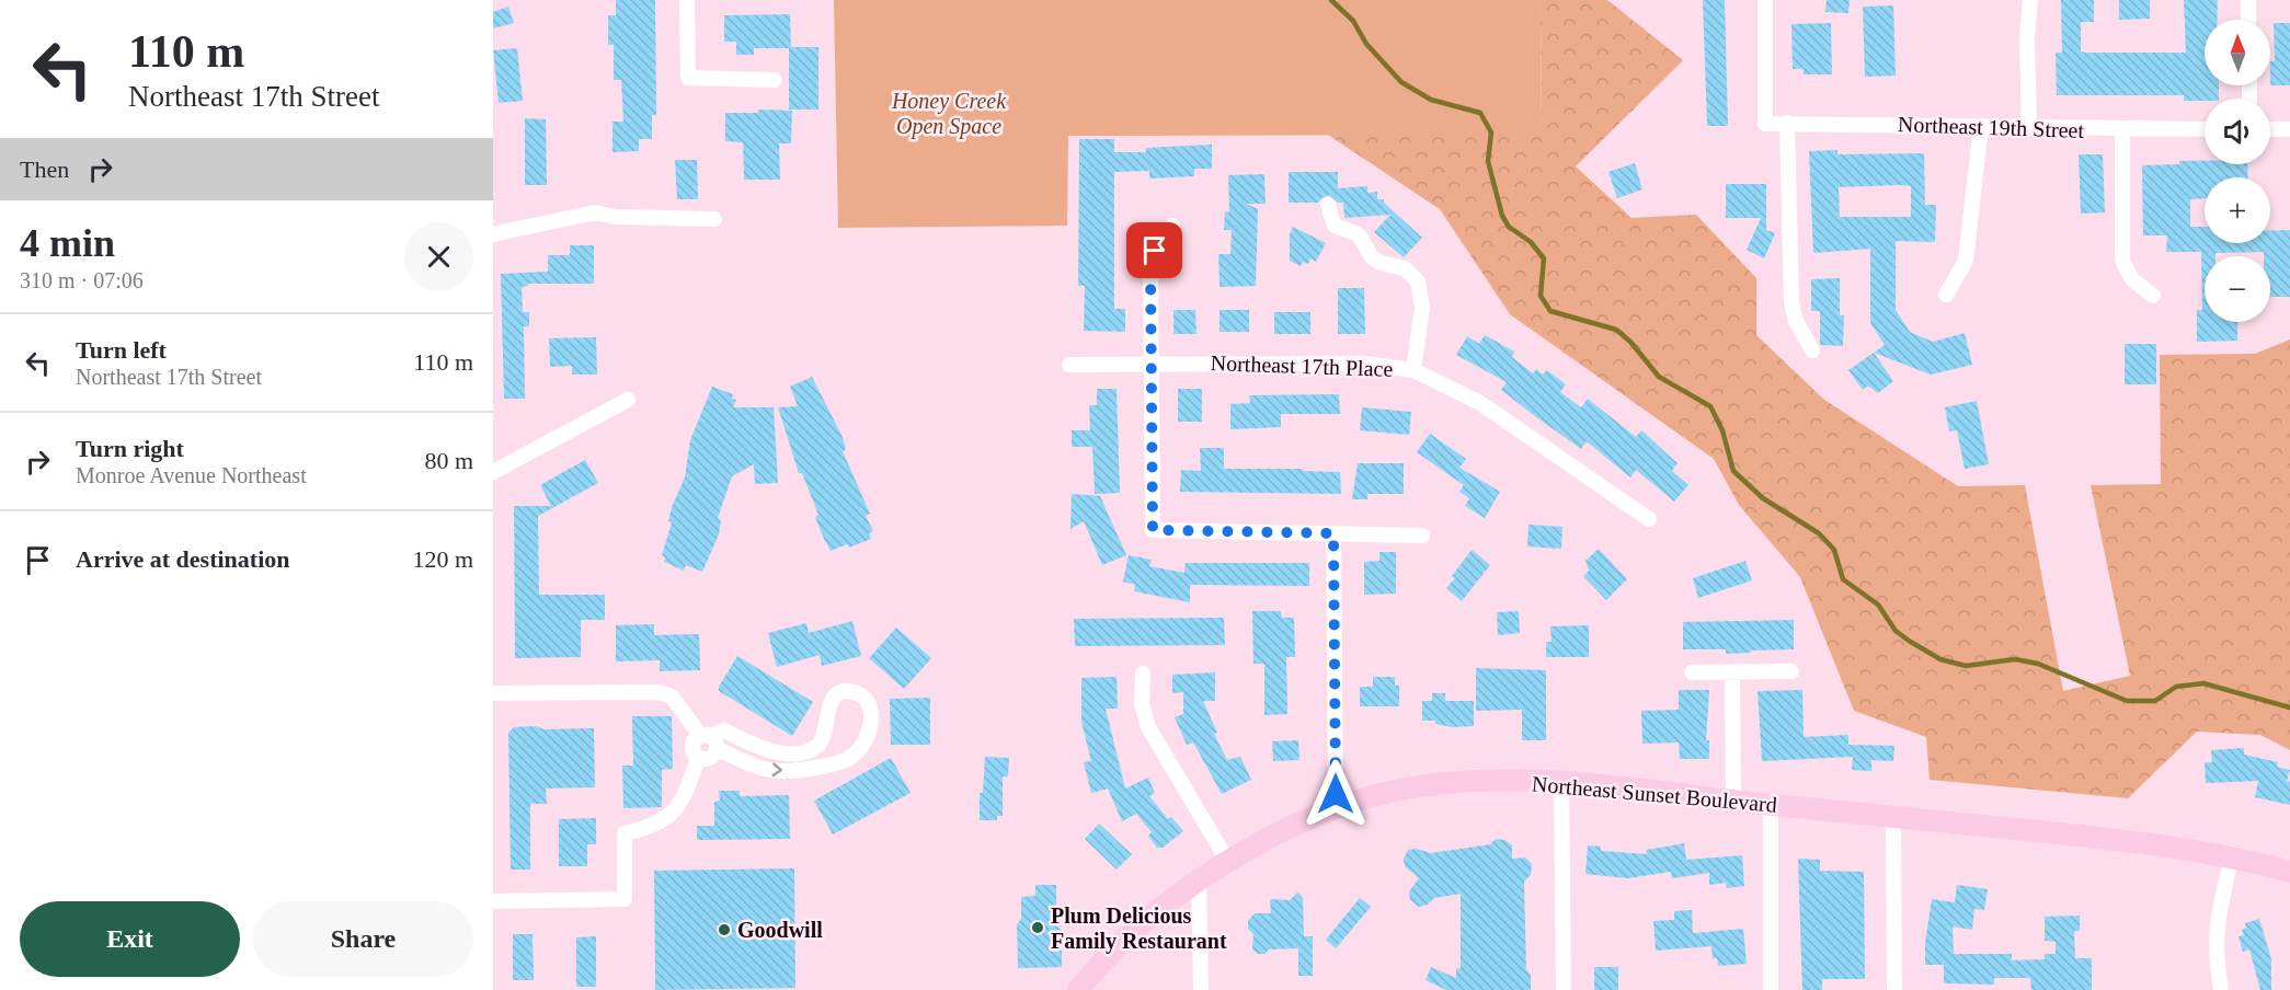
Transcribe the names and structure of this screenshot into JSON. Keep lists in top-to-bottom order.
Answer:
{
  "streets": {
    "main road": ["Northeast Sunset Boulevard"],
    "street": ["Northeast 19th Street", "Northeast 17th Place"]
  },
  "parks": ["Honey Creek Open Space"],
  "places": ["Plum Delicious Family Restaurant", "Goodwill"],
  "north": "top",
  "page": {
    "turn": ["110 m", "Northeast 17th Street"],
    "map_buttons": ["+", "−"],
    "then": "Then",
    "heading": ["4 min", "310 m · 07:06"],
    "list": [
      {
        "name": "Turn left",
        "note": "Northeast 17th Street",
        "value": "110 m"
      },
      {
        "name": "Turn right",
        "note": "Monroe Avenue Northeast",
        "value": "80 m"
      },
      {
        "name": "Arrive at destination",
        "value": "120 m"
      }
    ],
    "buttons": ["Exit", "Share"]
  }
}
